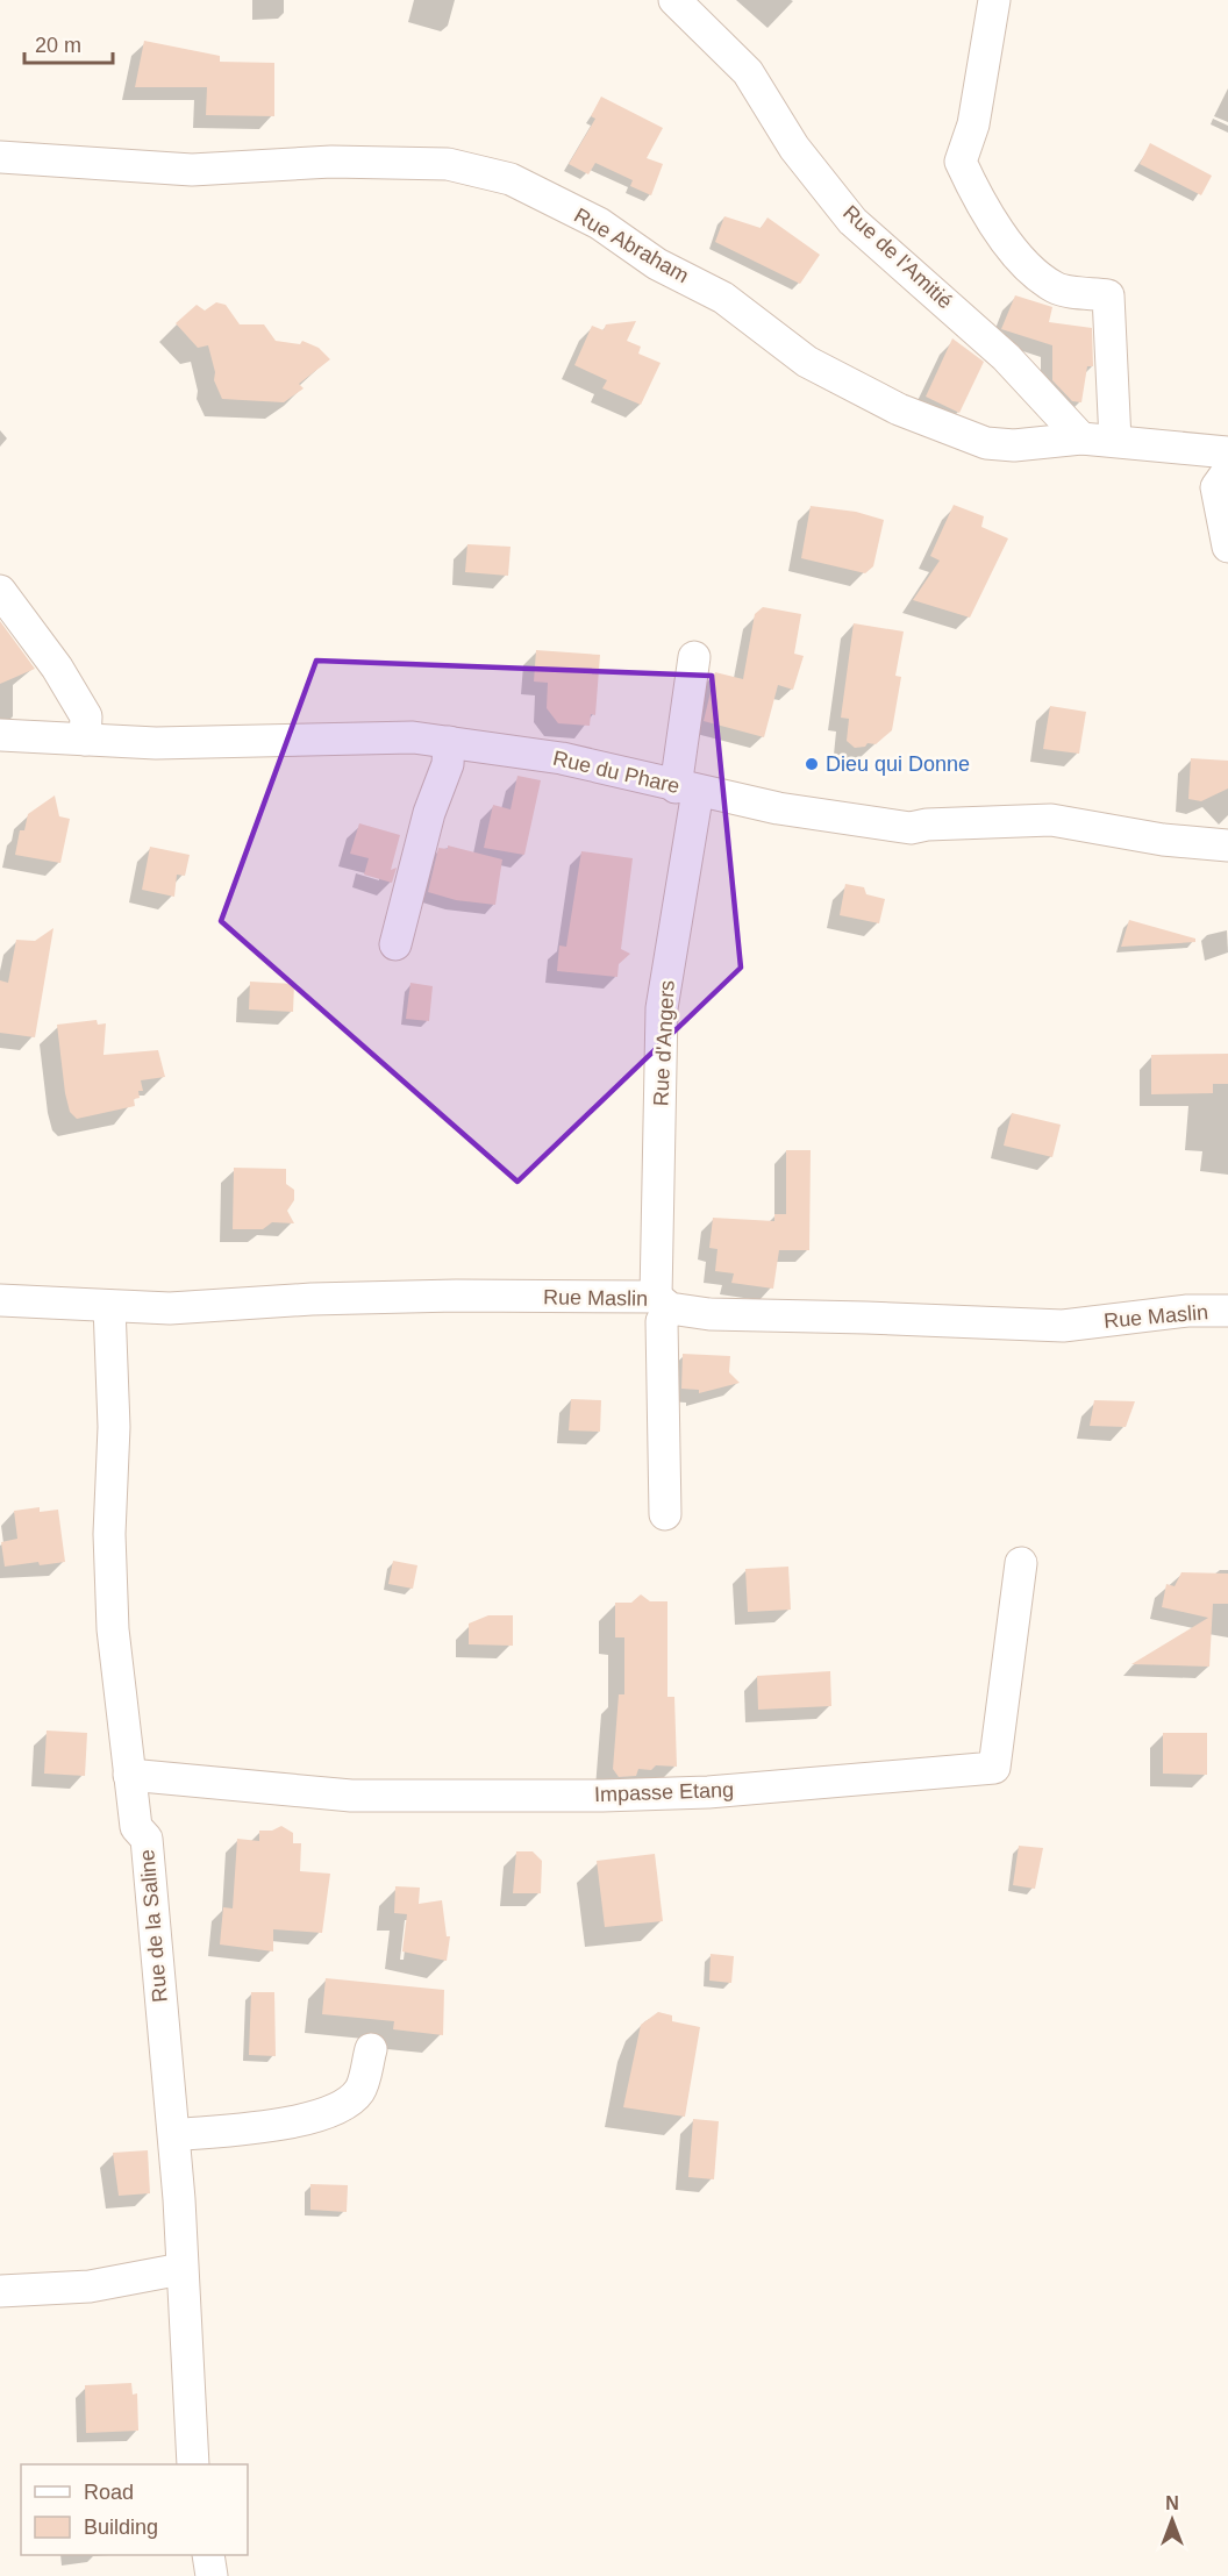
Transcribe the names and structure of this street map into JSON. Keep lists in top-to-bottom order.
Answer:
{
  "streets": {
    "street": [
      "Rue Abraham",
      "Rue de l'Amitié",
      "Rue du Phare",
      "Rue d'Angers",
      "Rue Maslin",
      "Impasse Etang",
      "Rue de la Saline"
    ]
  },
  "crossings": [
    ["Rue Abraham", "Rue de l'Amitié"],
    ["Rue du Phare", "Rue d'Angers"],
    ["Rue d'Angers", "Rue Maslin"],
    ["Rue Maslin", "Rue de la Saline"],
    ["Impasse Etang", "Rue de la Saline"]
  ],
  "places": ["Dieu qui Donne"],
  "legend": ["Road", "Building"],
  "scale_bar": "20 m",
  "north": "top"
}
